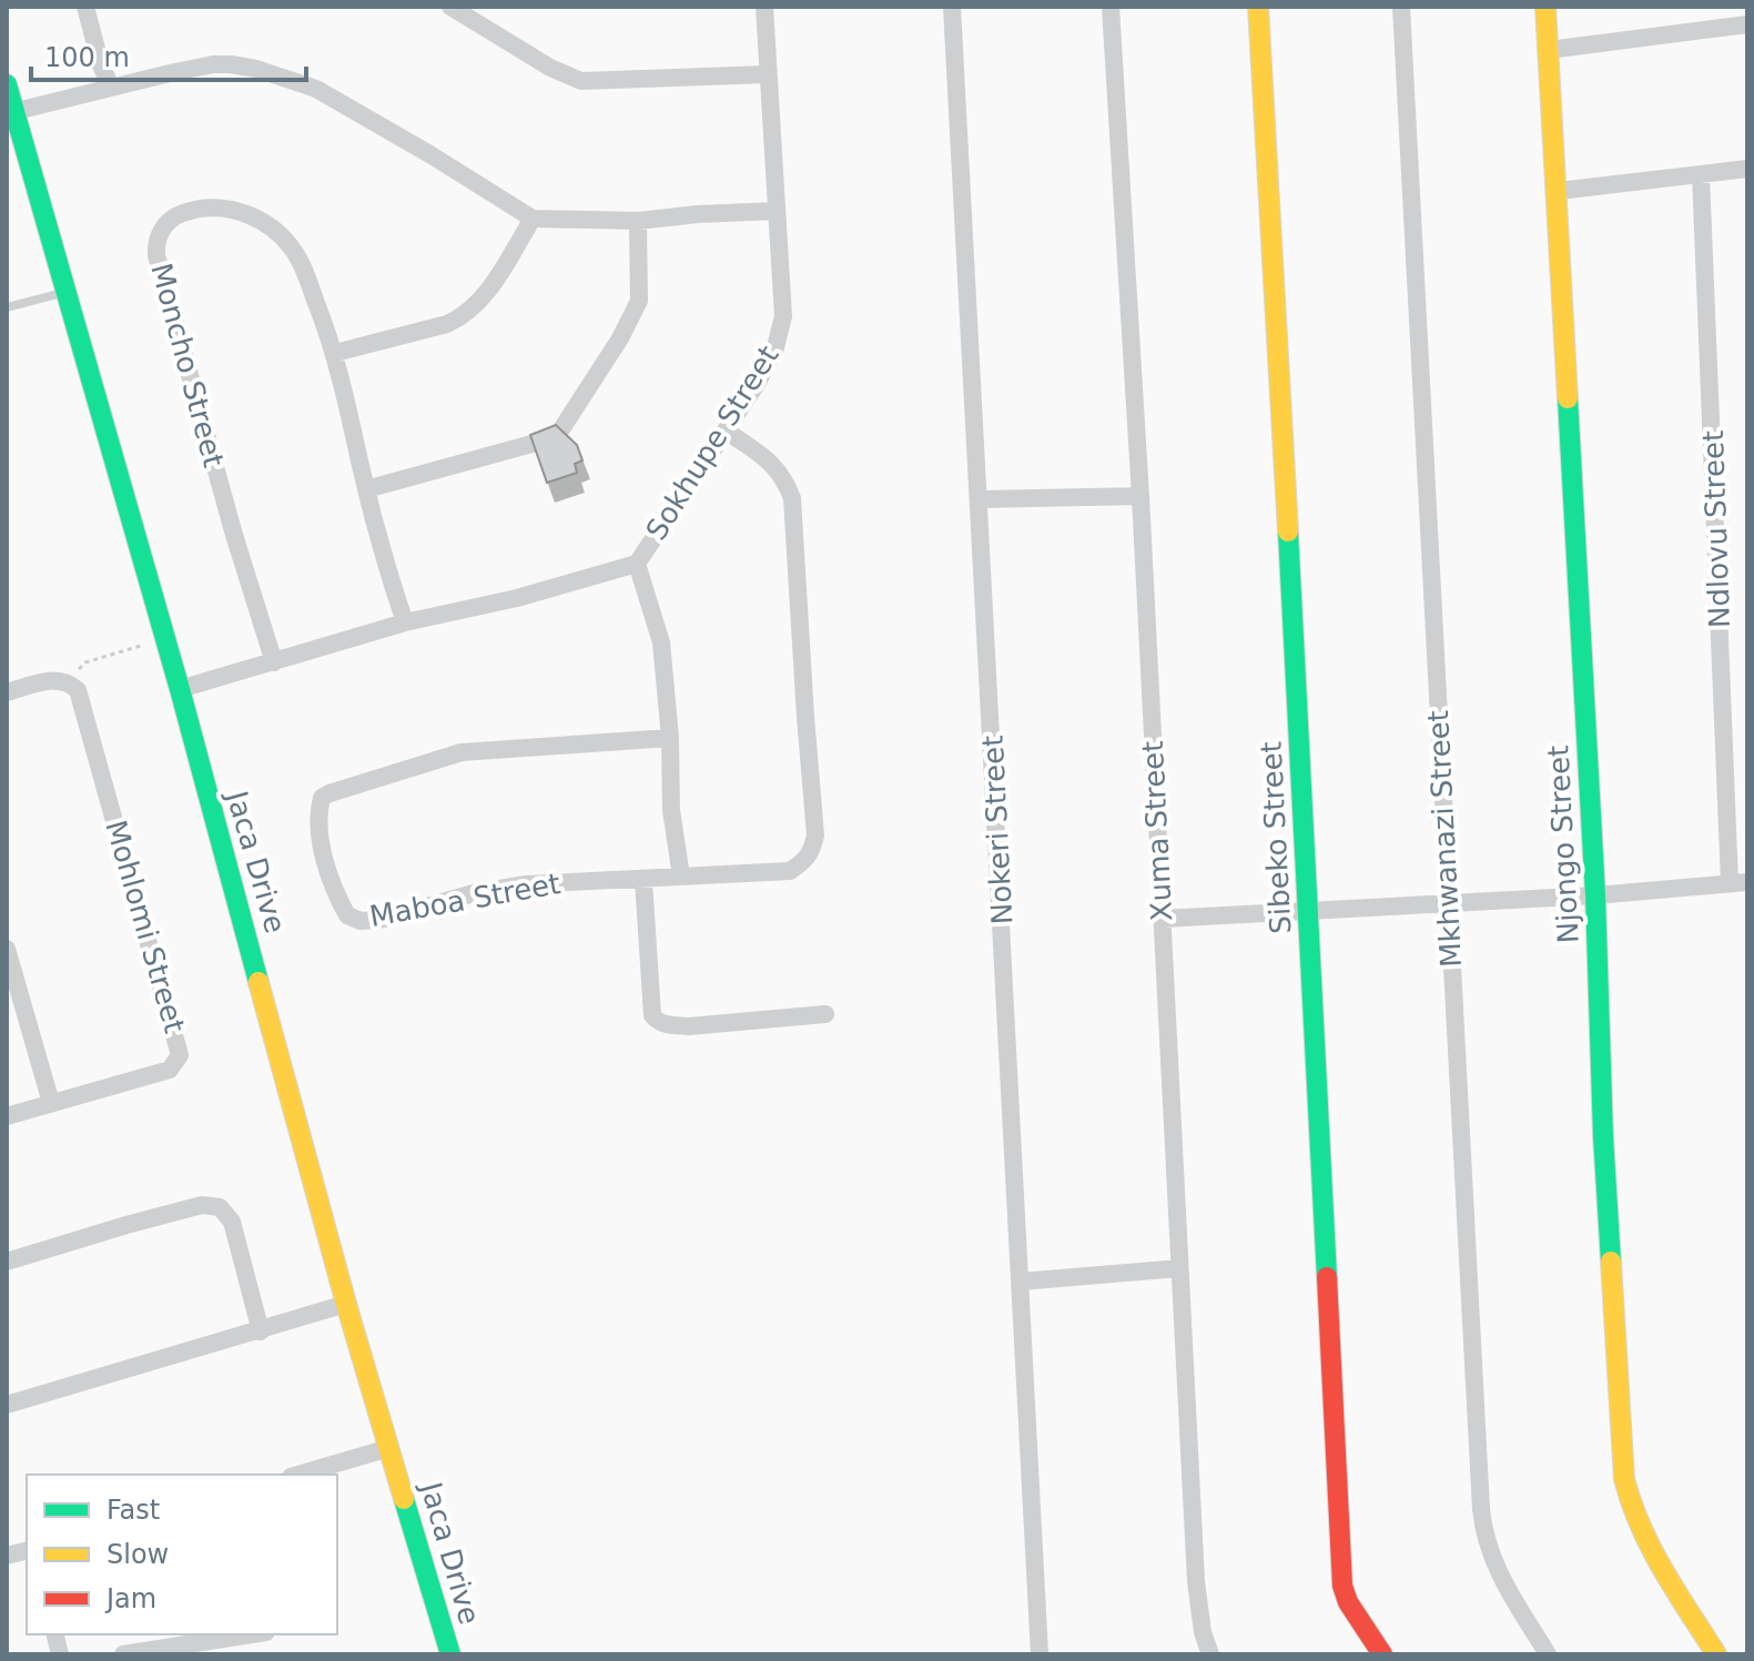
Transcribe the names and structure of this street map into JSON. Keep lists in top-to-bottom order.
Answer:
{
  "streets": {
    "street": [
      "Moncho Street",
      "Sokhupe Street",
      "Ndlovu Street",
      "Nokeri Street",
      "Xuma Street",
      "Sibeko Street",
      "Mkhwanazi Street",
      "Njongo Street",
      "Jaca Drive",
      "Maboa Street",
      "Mohlomi Street"
    ]
  },
  "crossings": [
    ["Moncho Street", "Sokhupe Street"],
    ["Sokhupe Street", "Jaca Drive"]
  ],
  "legend": ["Fast", "Slow", "Jam"],
  "scale_bar": "100 m"
}
